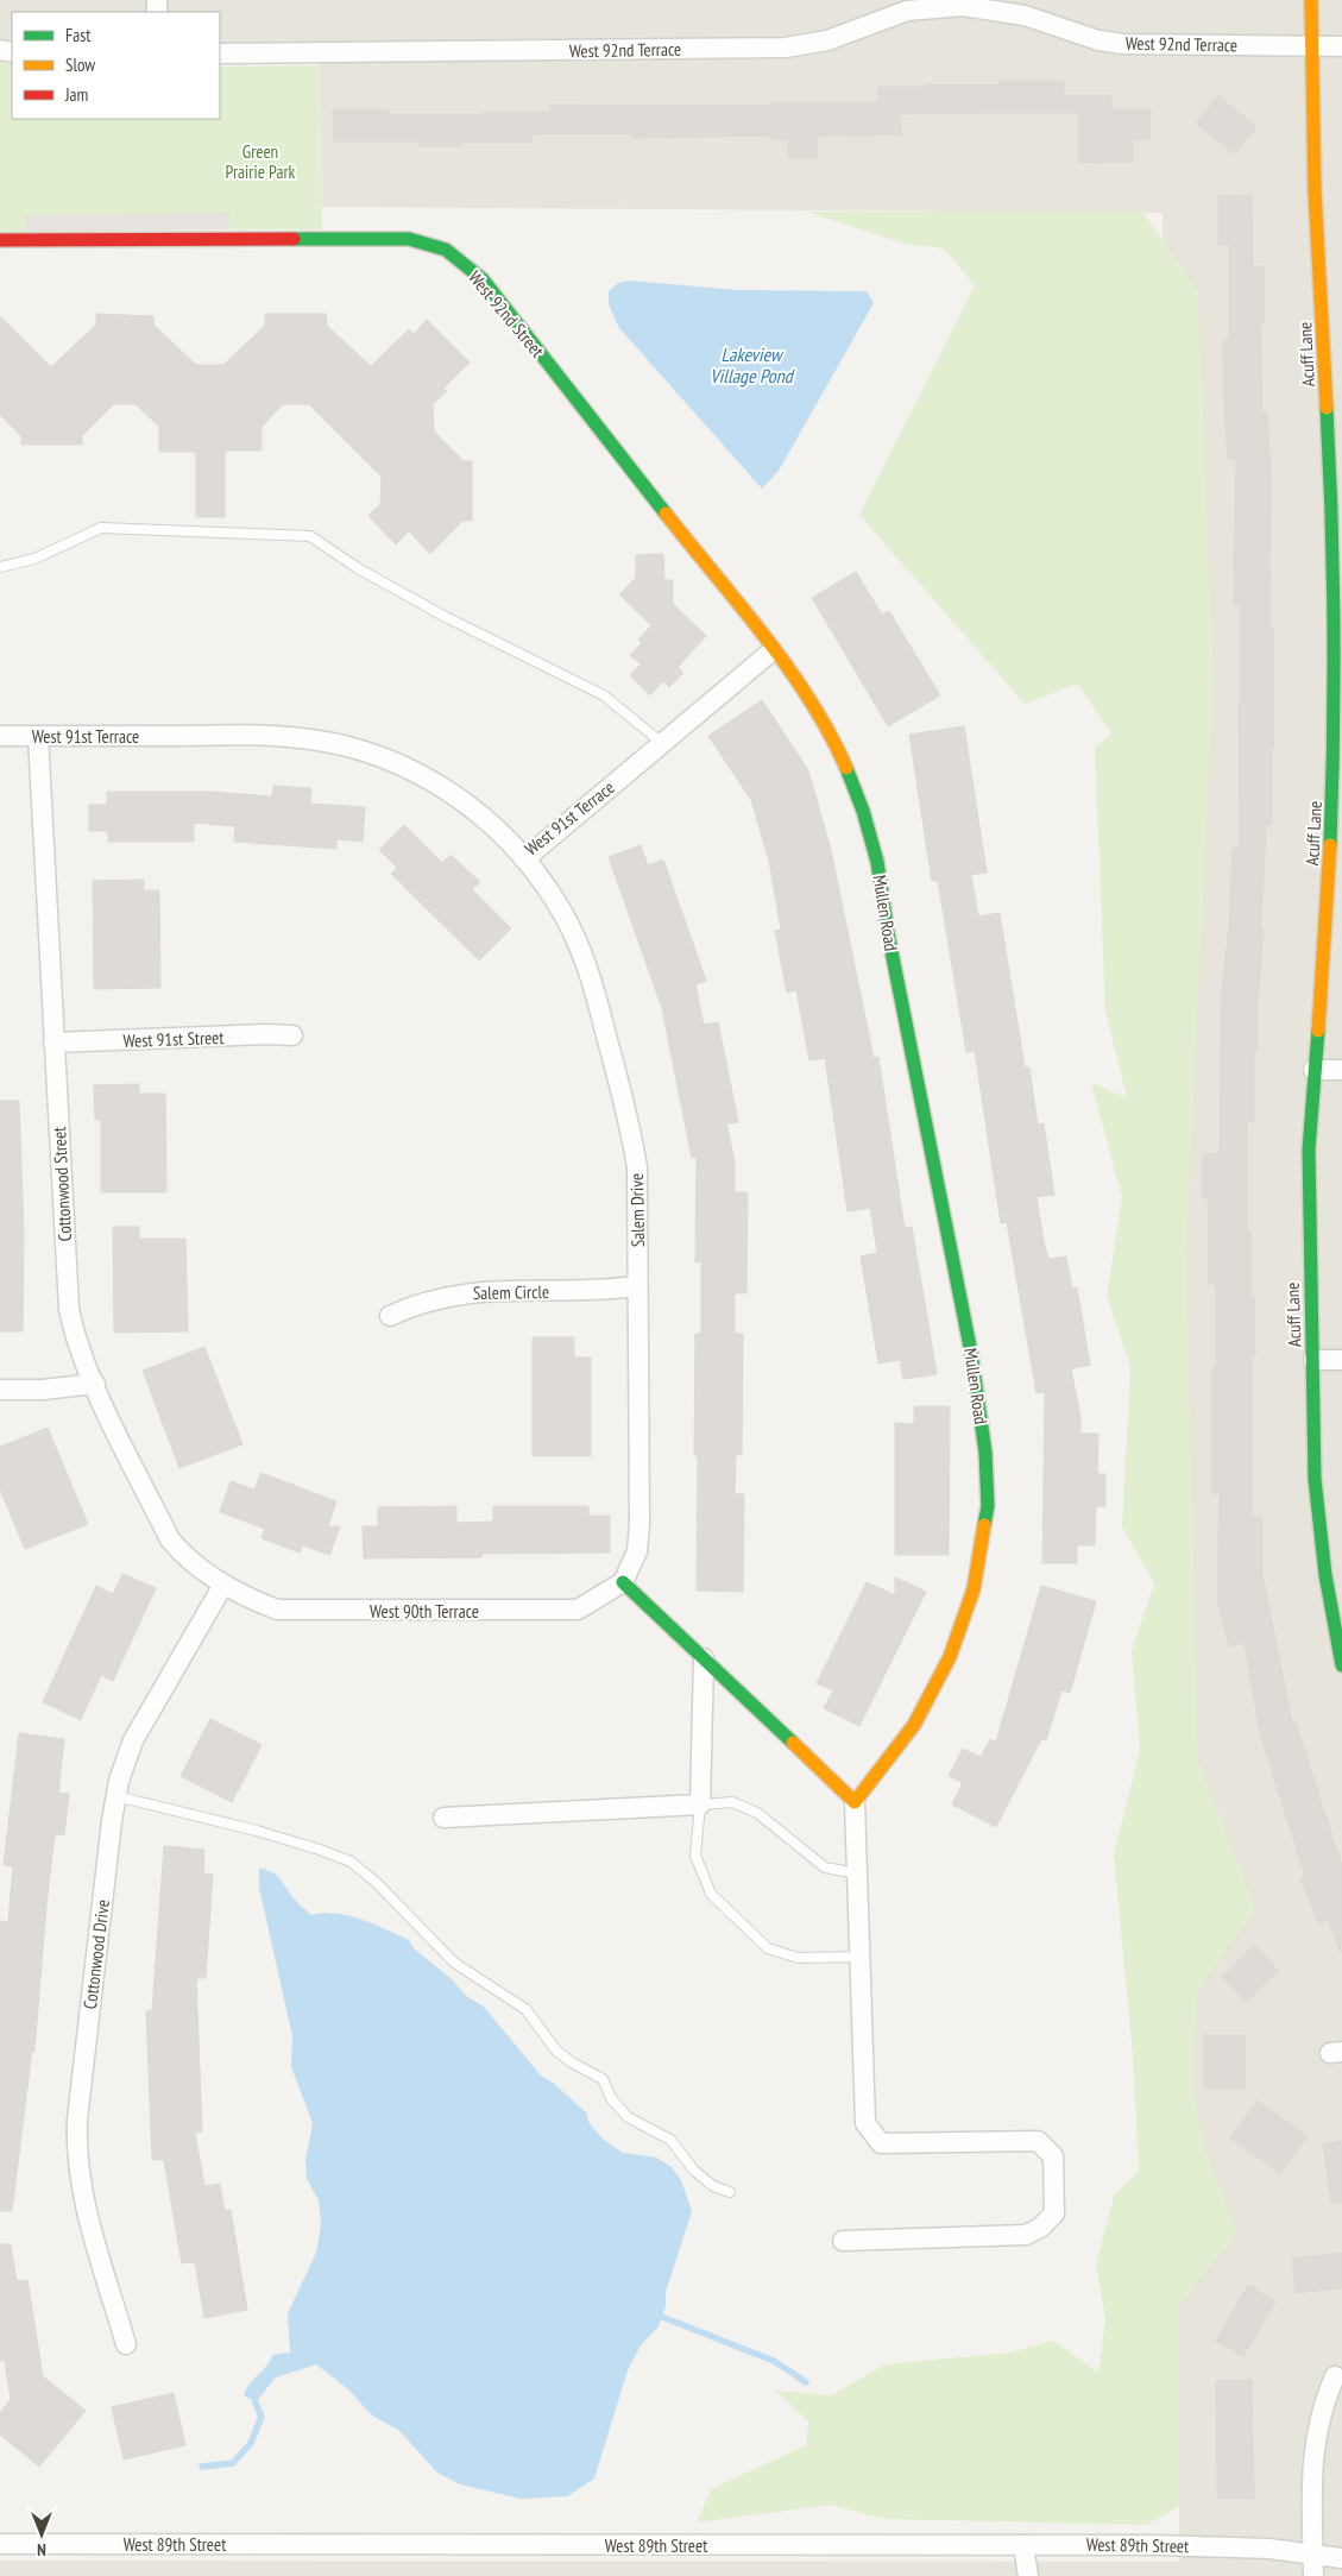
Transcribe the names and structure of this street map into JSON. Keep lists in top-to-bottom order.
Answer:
{
  "streets": {
    "street": [
      "West 92nd Terrace",
      "West 92nd Street",
      "Acuff Lane",
      "West 91st Terrace",
      "Mullen Road",
      "West 91st Street",
      "Cottonwood Street",
      "Salem Drive",
      "Salem Circle",
      "West 90th Terrace",
      "Cottonwood Drive",
      "West 89th Street"
    ]
  },
  "crossings": [
    ["West 92nd Terrace", "Acuff Lane"],
    ["West 92nd Street", "West 91st Terrace"],
    ["West 92nd Street", "Mullen Road"],
    ["West 91st Terrace", "Mullen Road"],
    ["West 91st Terrace", "Cottonwood Street"],
    ["West 91st Terrace", "Salem Drive"],
    ["West 91st Street", "Cottonwood Street"],
    ["Cottonwood Street", "West 90th Terrace"],
    ["Cottonwood Street", "Cottonwood Drive"],
    ["Salem Drive", "Salem Circle"],
    ["Salem Drive", "West 90th Terrace"],
    ["West 90th Terrace", "Cottonwood Drive"]
  ],
  "water": ["Lakeview Village Pond"],
  "parks": ["Green Prairie Park"],
  "legend": ["Fast", "Slow", "Jam"],
  "north": "bottom"
}
